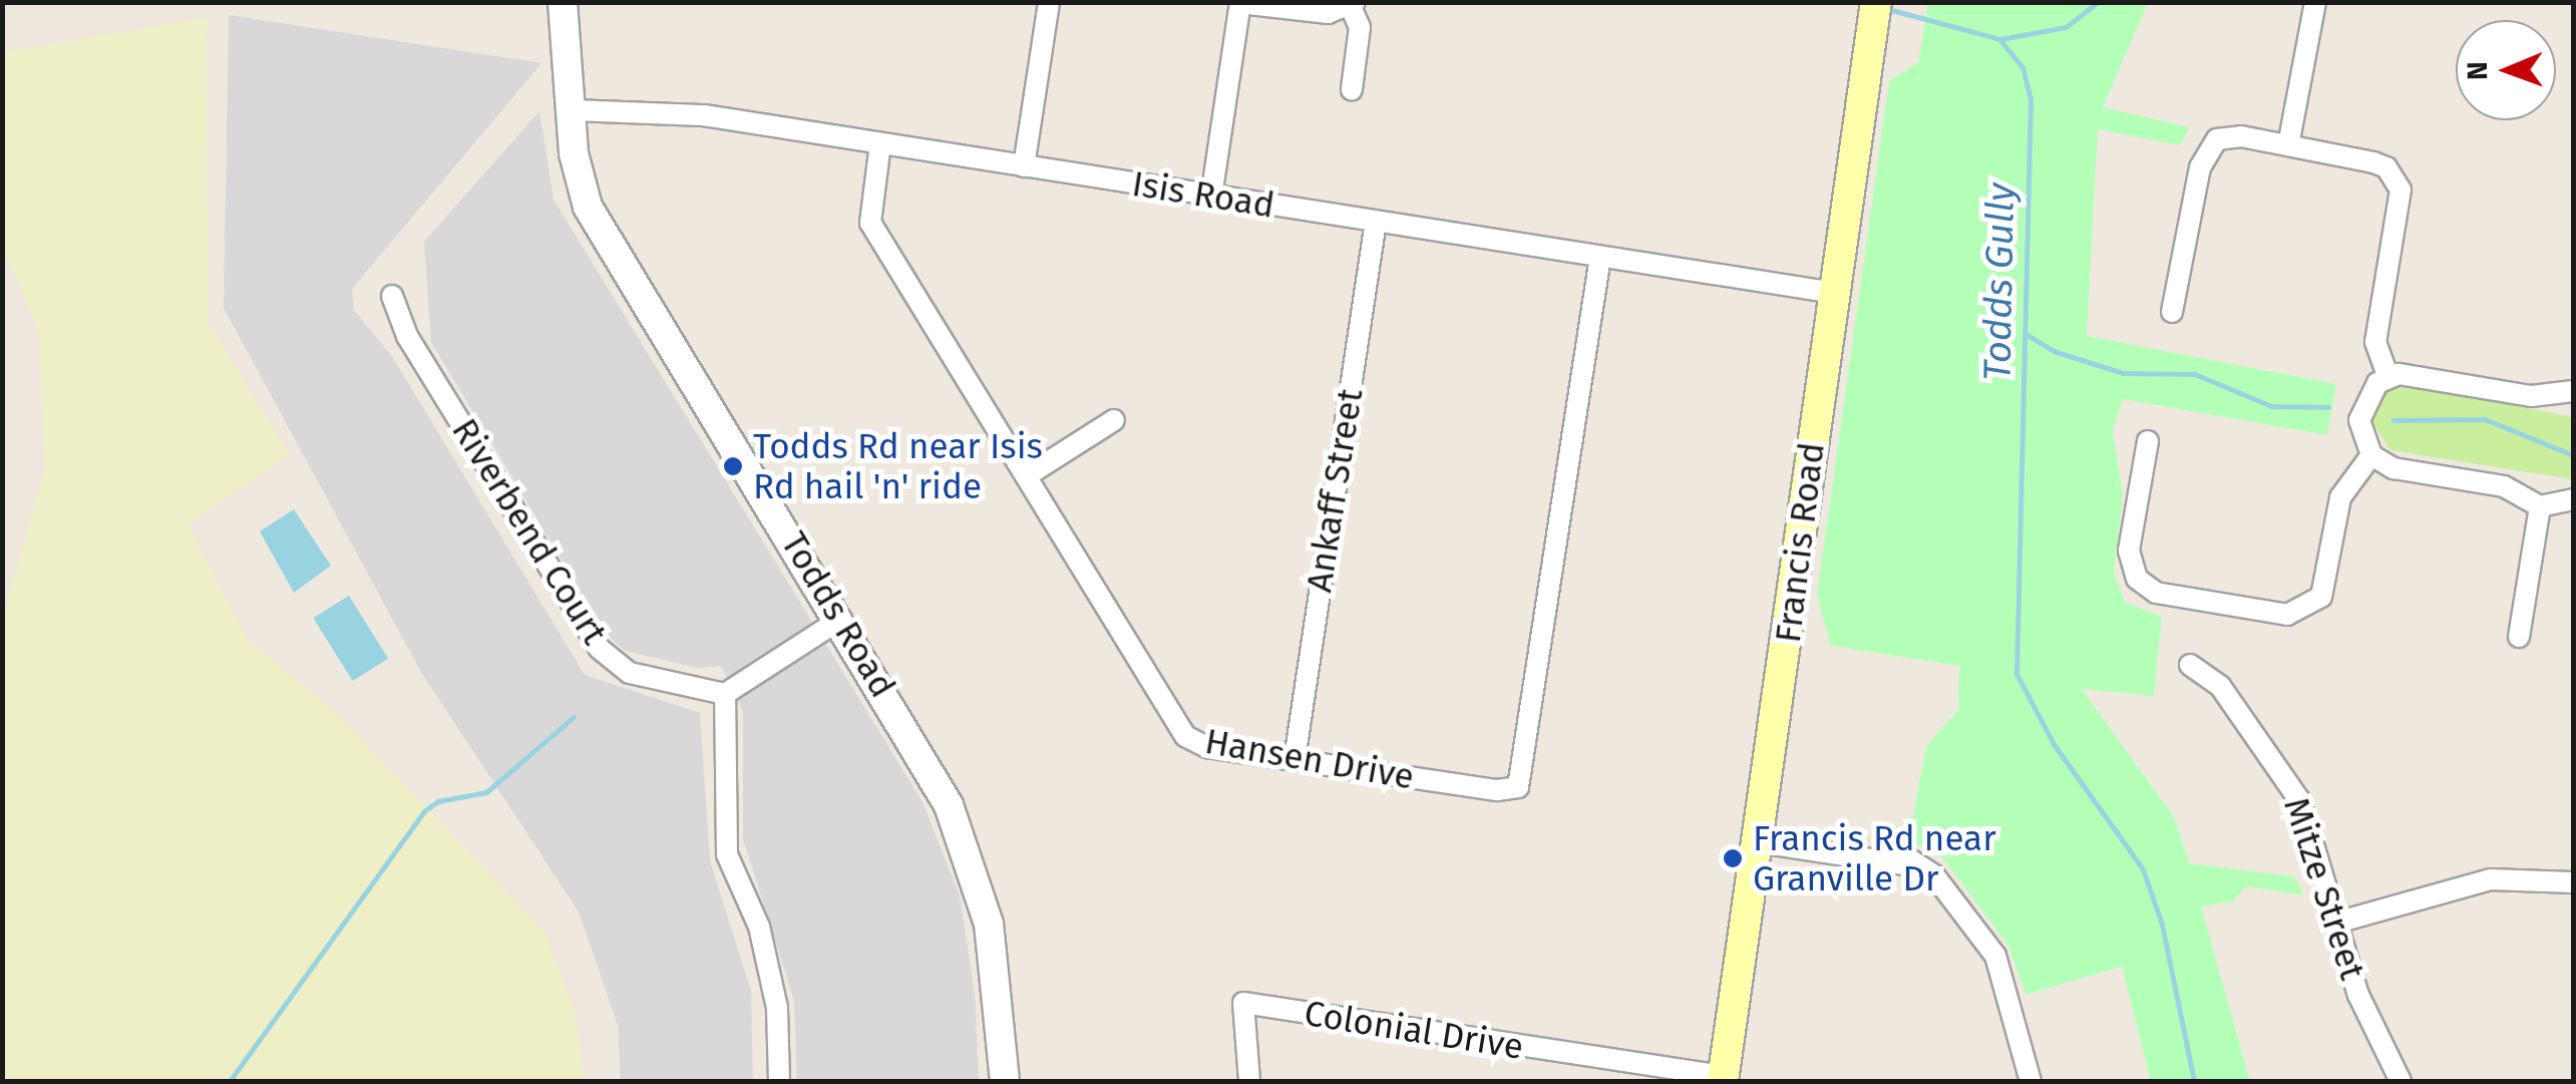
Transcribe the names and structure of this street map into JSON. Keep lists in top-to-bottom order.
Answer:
{
  "streets": {
    "main road": ["Francis Road"],
    "street": [
      "Isis Road",
      "Ankaff Street",
      "Riverbend Court",
      "Todds Road",
      "Hansen Drive",
      "Mitze Street",
      "Colonial Drive"
    ]
  },
  "crossings": [
    ["Isis Road", "Ankaff Street"],
    ["Isis Road", "Francis Road"],
    ["Isis Road", "Todds Road"],
    ["Isis Road", "Hansen Drive"],
    ["Ankaff Street", "Hansen Drive"],
    ["Francis Road", "Colonial Drive"]
  ],
  "water": ["Todds Gully"],
  "places": ["Todds Rd near Isis Rd hail 'n' ride", "Francis Rd near Granville Dr"],
  "north": "left"
}
